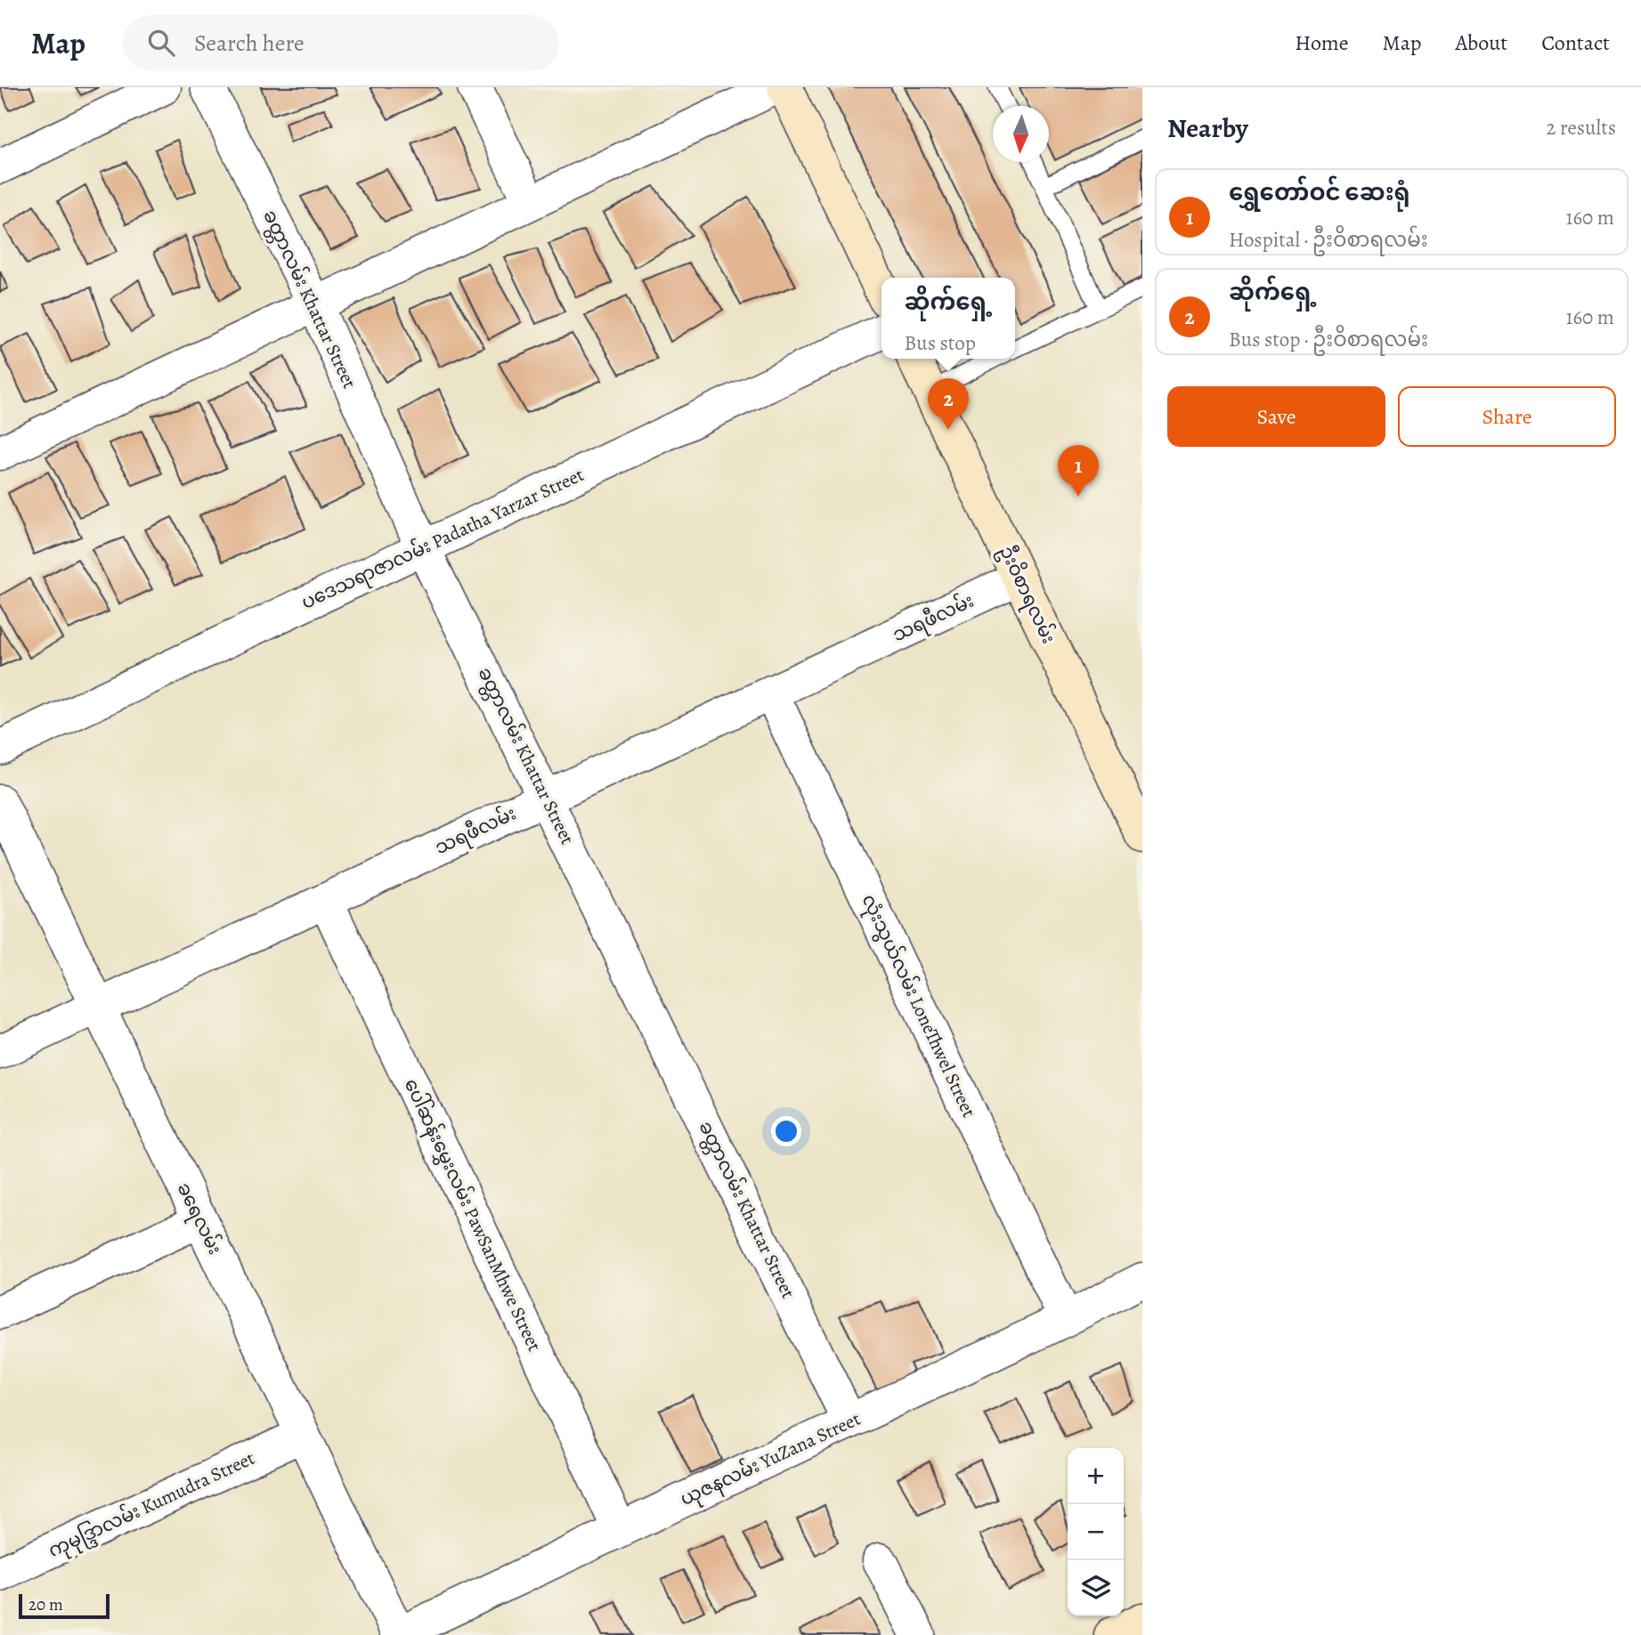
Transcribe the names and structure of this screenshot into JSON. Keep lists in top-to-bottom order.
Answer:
{
  "streets": {
    "main road": ["ဦးဝိစာရလမ်း"],
    "street": [
      "ခတ္တာလမ်း Khattar Street",
      "ပဒေသရာဇာလမ်း Padatha Yarzar Street",
      "သရဖီလမ်း",
      "လုံးသွယ်လမ်း LoneThwel Street",
      "ပေါ်ဆန်းမွှေးလမ်း PawSanMhwe Street",
      "ခရေလမ်း",
      "ယုဇနလမ်း YuZana Street",
      "ကုမုဒ္ဒြာလမ်း Kumudra Street"
    ]
  },
  "crossings": [
    ["ခတ္တာလမ်း Khattar Street", "ပဒေသရာဇာလမ်း Padatha Yarzar Street"],
    ["ခတ္တာလမ်း Khattar Street", "သရဖီလမ်း"],
    ["ခတ္တာလမ်း Khattar Street", "ယုဇနလမ်း YuZana Street"],
    ["ဦးဝိစာရလမ်း", "သရဖီလမ်း"],
    ["သရဖီလမ်း", "လုံးသွယ်လမ်း LoneThwel Street"],
    ["သရဖီလမ်း", "ပေါ်ဆန်းမွှေးလမ်း PawSanMhwe Street"],
    ["သရဖီလမ်း", "ခရေလမ်း"],
    ["လုံးသွယ်လမ်း LoneThwel Street", "ယုဇနလမ်း YuZana Street"],
    ["ပေါ်ဆန်းမွှေးလမ်း PawSanMhwe Street", "ယုဇနလမ်း YuZana Street"],
    ["ခရေလမ်း", "ယုဇနလမ်း YuZana Street"],
    ["ခရေလမ်း", "ကုမုဒ္ဒြာလမ်း Kumudra Street"]
  ],
  "scale_bar": "20 m",
  "north": "bottom",
  "page": {
    "header": "Map",
    "search": "Search here",
    "nav": [
      "Home",
      "Map",
      "About",
      "Contact"
    ],
    "heading": ["Nearby", "2 results"],
    "list": [
      {
        "mark": "1",
        "name": "ရွှေတော်ဝင် ဆေးရုံ",
        "note": "Hospital · ဦးဝိစာရလမ်း",
        "value": "160 m"
      },
      {
        "mark": "2",
        "name": "ဆိုက်ရှေ့",
        "note": "Bus stop · ဦးဝိစာရလမ်း",
        "value": "160 m"
      }
    ],
    "popup": ["ဆိုက်ရှေ့", "Bus stop"],
    "buttons": ["Save", "Share"],
    "pins": ["2", "1"],
    "map_buttons": ["+", "−"],
    "scale": "20 m"
  }
}
